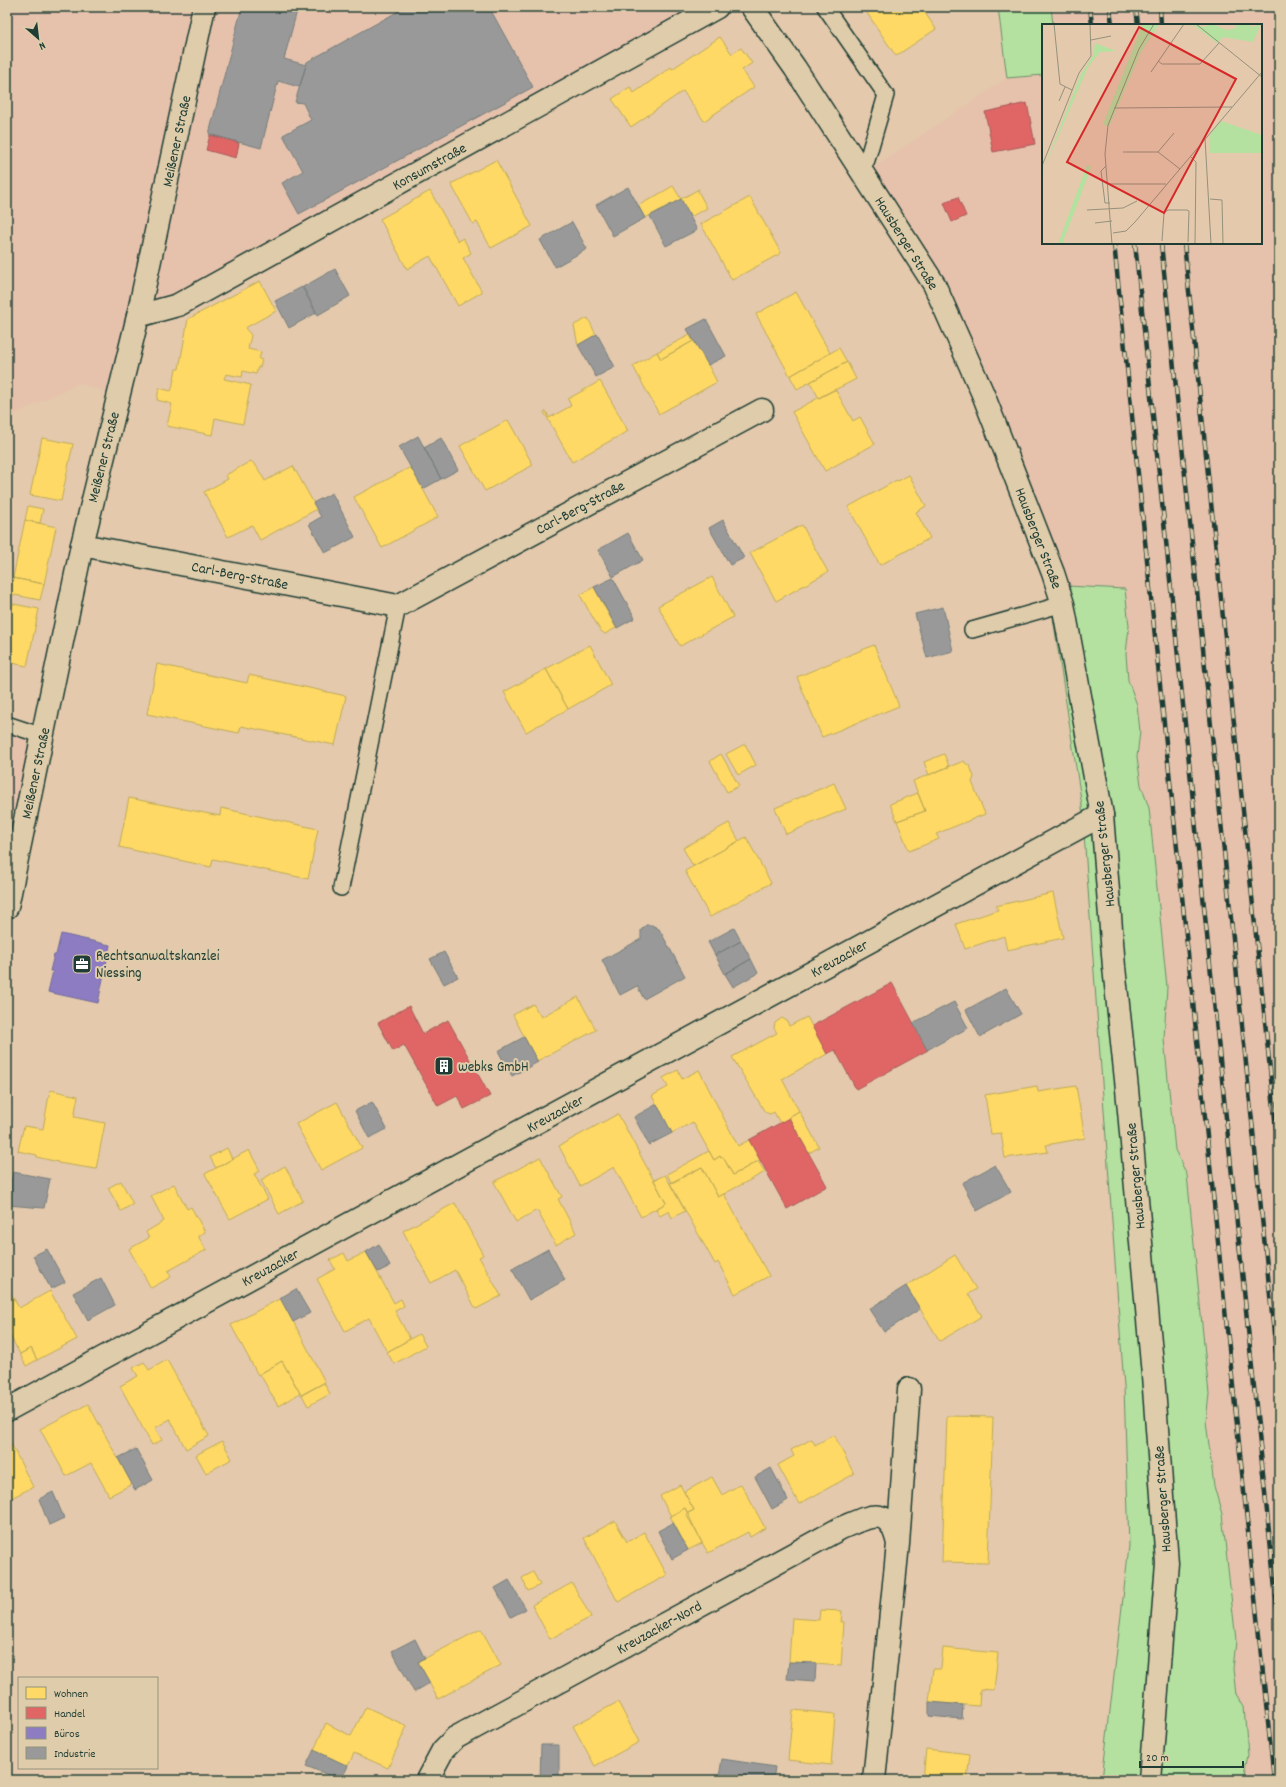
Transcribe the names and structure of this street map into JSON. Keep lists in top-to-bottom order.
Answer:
{
  "streets": {
    "street": [
      "Meißener Straße",
      "Konsumstraße",
      "Hausberger Straße",
      "Carl-Berg-Straße",
      "Kreuzacker",
      "Kreuzacker-Nord"
    ]
  },
  "crossings": [
    ["Meißener Straße", "Konsumstraße"],
    ["Meißener Straße", "Carl-Berg-Straße"],
    ["Hausberger Straße", "Kreuzacker"]
  ],
  "places": {
    "office": ["Rechtsanwaltskanzlei Niessing"],
    "building": ["webks GmbH"]
  },
  "legend": [
    "Wohnen",
    "Handel",
    "Büros",
    "Industrie"
  ],
  "scale_bar": "20 m",
  "north": "bottom right"
}
